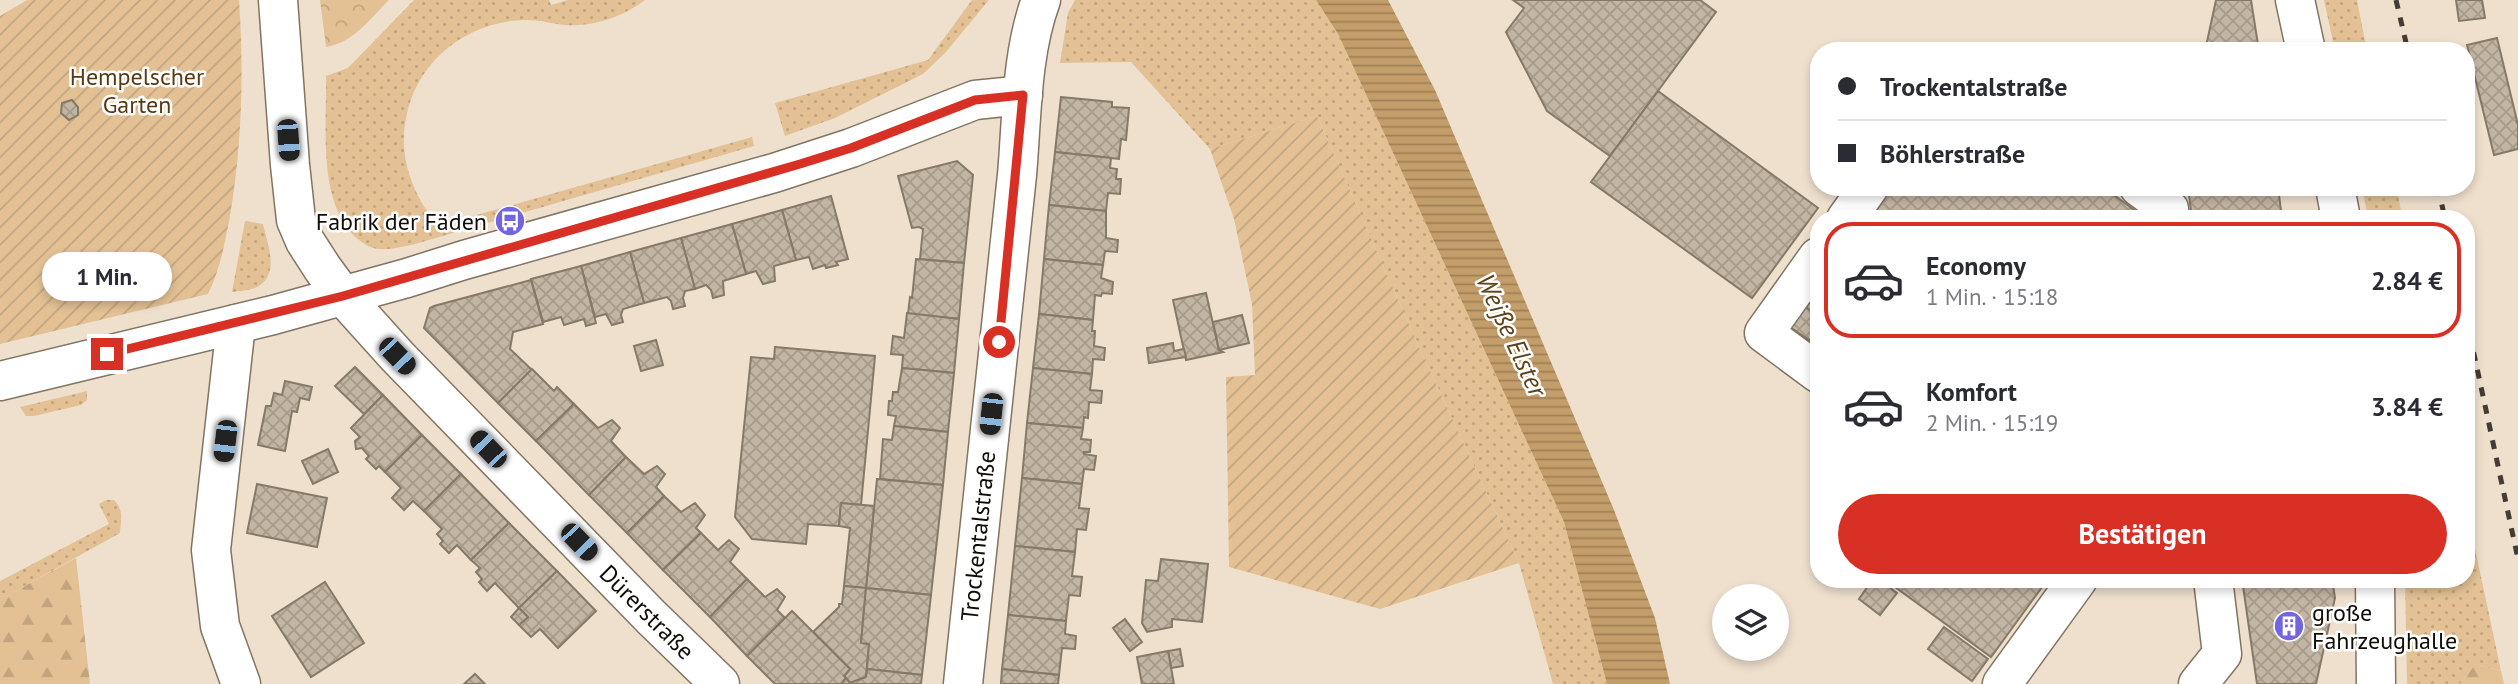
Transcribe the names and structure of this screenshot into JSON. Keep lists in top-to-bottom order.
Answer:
{
  "streets": {
    "street": ["Trockentalstraße", "Dürerstraße"]
  },
  "water": ["Weiße Elster"],
  "parks": ["Hempelscher Garten"],
  "places": {
    "bus stop": ["Fabrik der Fäden"],
    "building": ["große Fahrzeughalle"]
  },
  "page": {
    "banner": ["Trockentalstraße", "Böhlerstraße"],
    "list": [
      {
        "name": "Economy",
        "note": "1 Min. · 15:18",
        "value": "2.84 €"
      },
      {
        "name": "Komfort",
        "note": "2 Min. · 15:19",
        "value": "3.84 €"
      }
    ],
    "bubble": "1 Min.",
    "buttons": "Bestätigen"
  }
}
